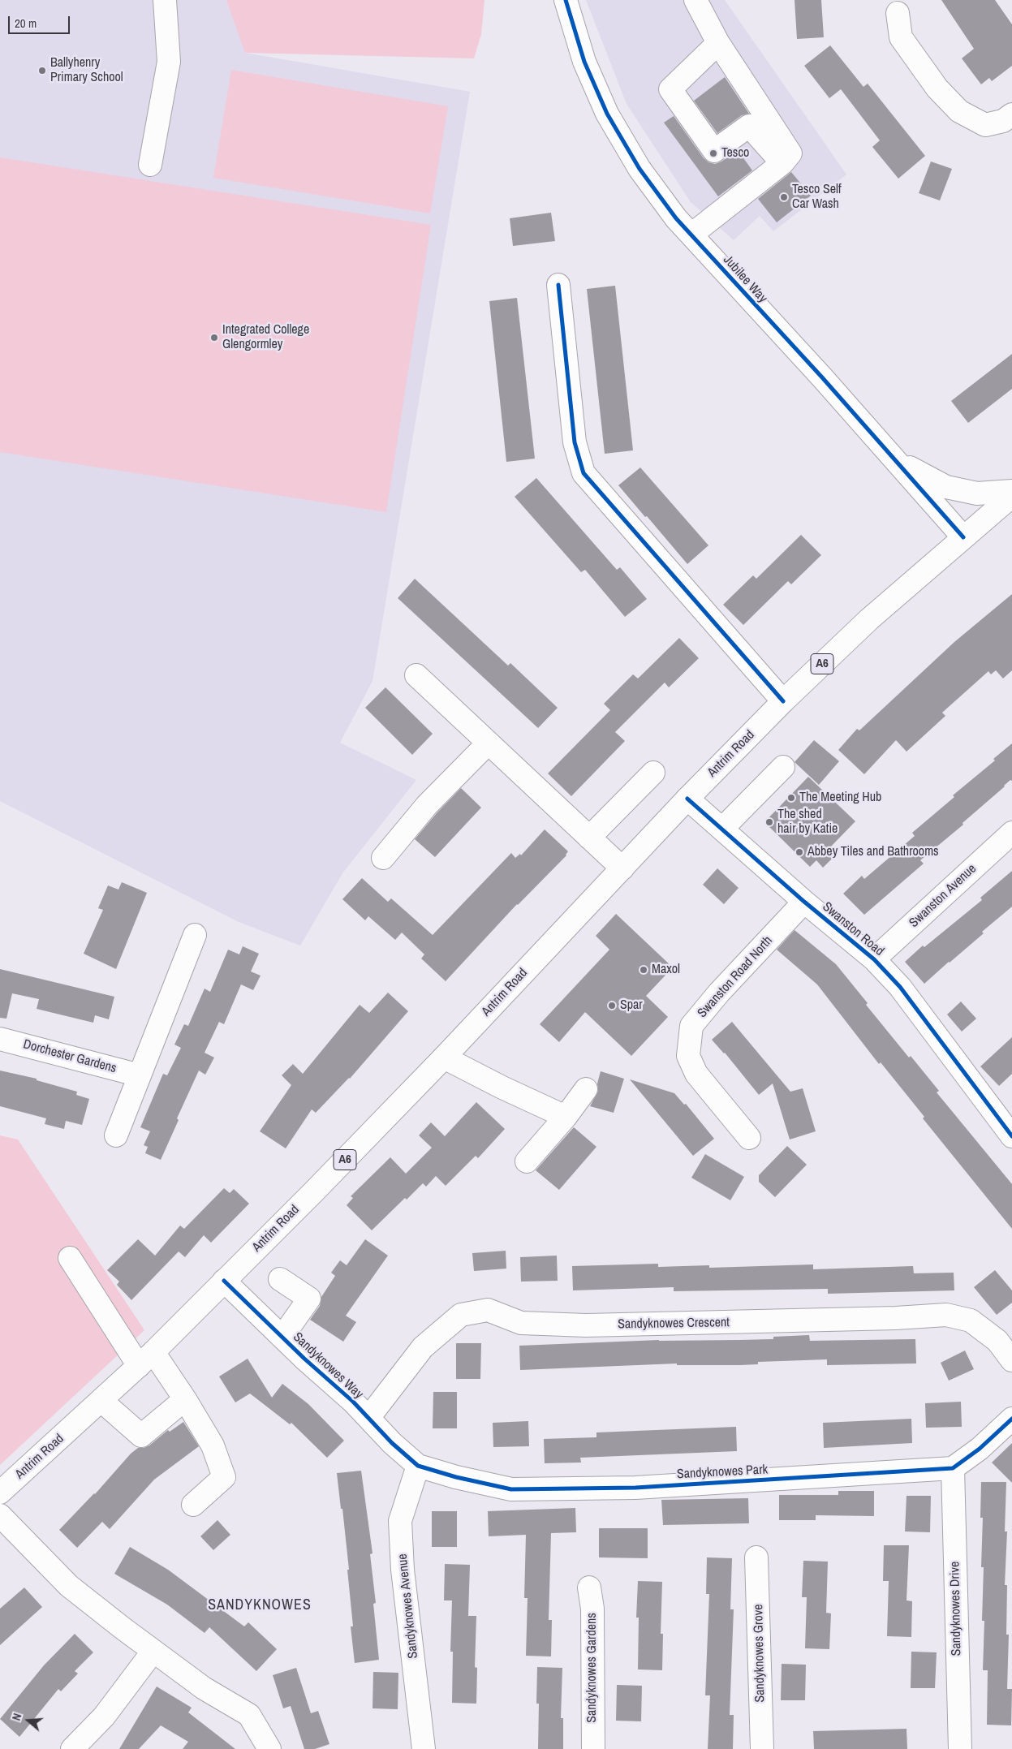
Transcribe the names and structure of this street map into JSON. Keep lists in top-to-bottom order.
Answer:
{
  "streets": {
    "street": [
      "Jubilee Way",
      "A6",
      "Antrim Road",
      "Swanston Avenue",
      "Swanston Road",
      "Swanston Road North",
      "Dorchester Gardens",
      "Sandyknowes Crescent",
      "Sandyknowes Way",
      "Sandyknowes Park",
      "Sandyknowes Avenue",
      "Sandyknowes Drive",
      "Sandyknowes Grove",
      "Sandyknowes Gardens"
    ]
  },
  "crossings": [
    ["Jubilee Way", "Antrim Road"],
    ["Antrim Road", "Swanston Road"],
    ["Antrim Road", "Sandyknowes Way"],
    ["Swanston Avenue", "Swanston Road"],
    ["Swanston Road", "Swanston Road North"],
    ["Sandyknowes Crescent", "Sandyknowes Way"],
    ["Sandyknowes Way", "Sandyknowes Park"],
    ["Sandyknowes Way", "Sandyknowes Avenue"],
    ["Sandyknowes Park", "Sandyknowes Avenue"],
    ["Sandyknowes Park", "Sandyknowes Drive"]
  ],
  "districts": ["SANDYKNOWES"],
  "places": [
    "Ballyhenry Primary School",
    "Tesco",
    "Tesco Self Car Wash",
    "Integrated College Glengormley",
    "The Meeting Hub",
    "The shed hair by Katie",
    "Abbey Tiles and Bathrooms",
    "Maxol",
    "Spar"
  ],
  "scale_bar": "20 m",
  "north": "left"
}
